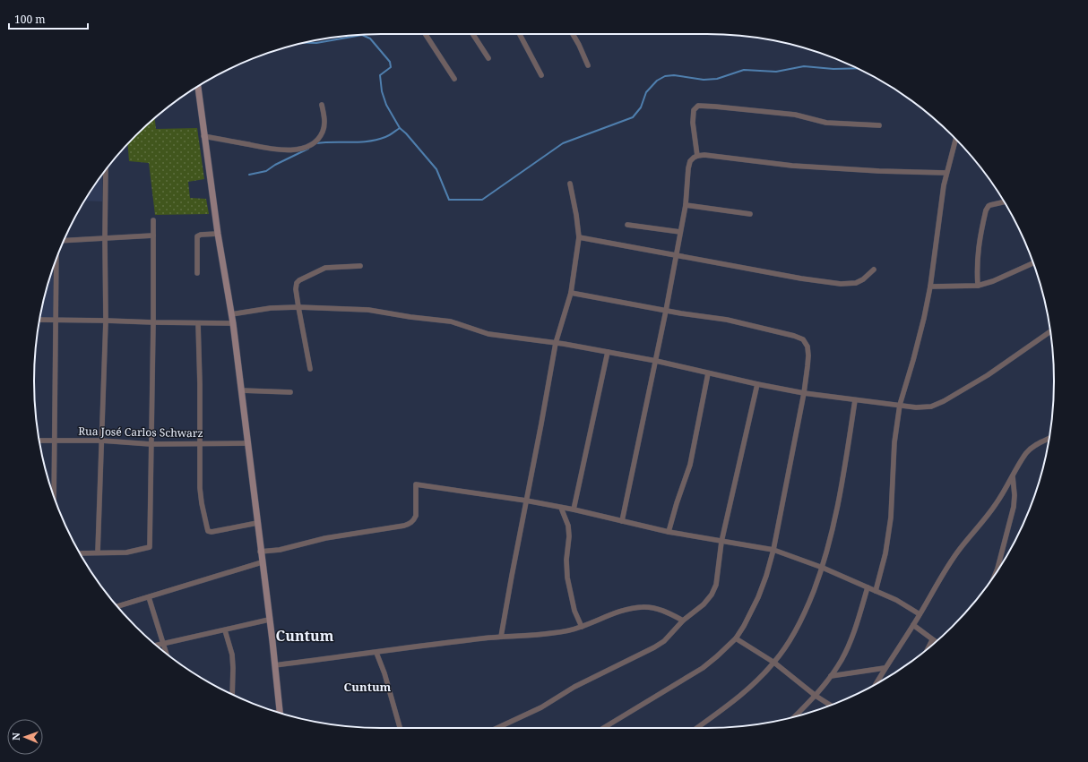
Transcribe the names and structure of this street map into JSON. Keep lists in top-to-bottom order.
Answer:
{
  "streets": {
    "street": ["Rua José Carlos Schwarz"]
  },
  "districts": ["Cuntum", "Cuntum"],
  "scale_bar": "100 m",
  "north": "left"
}
